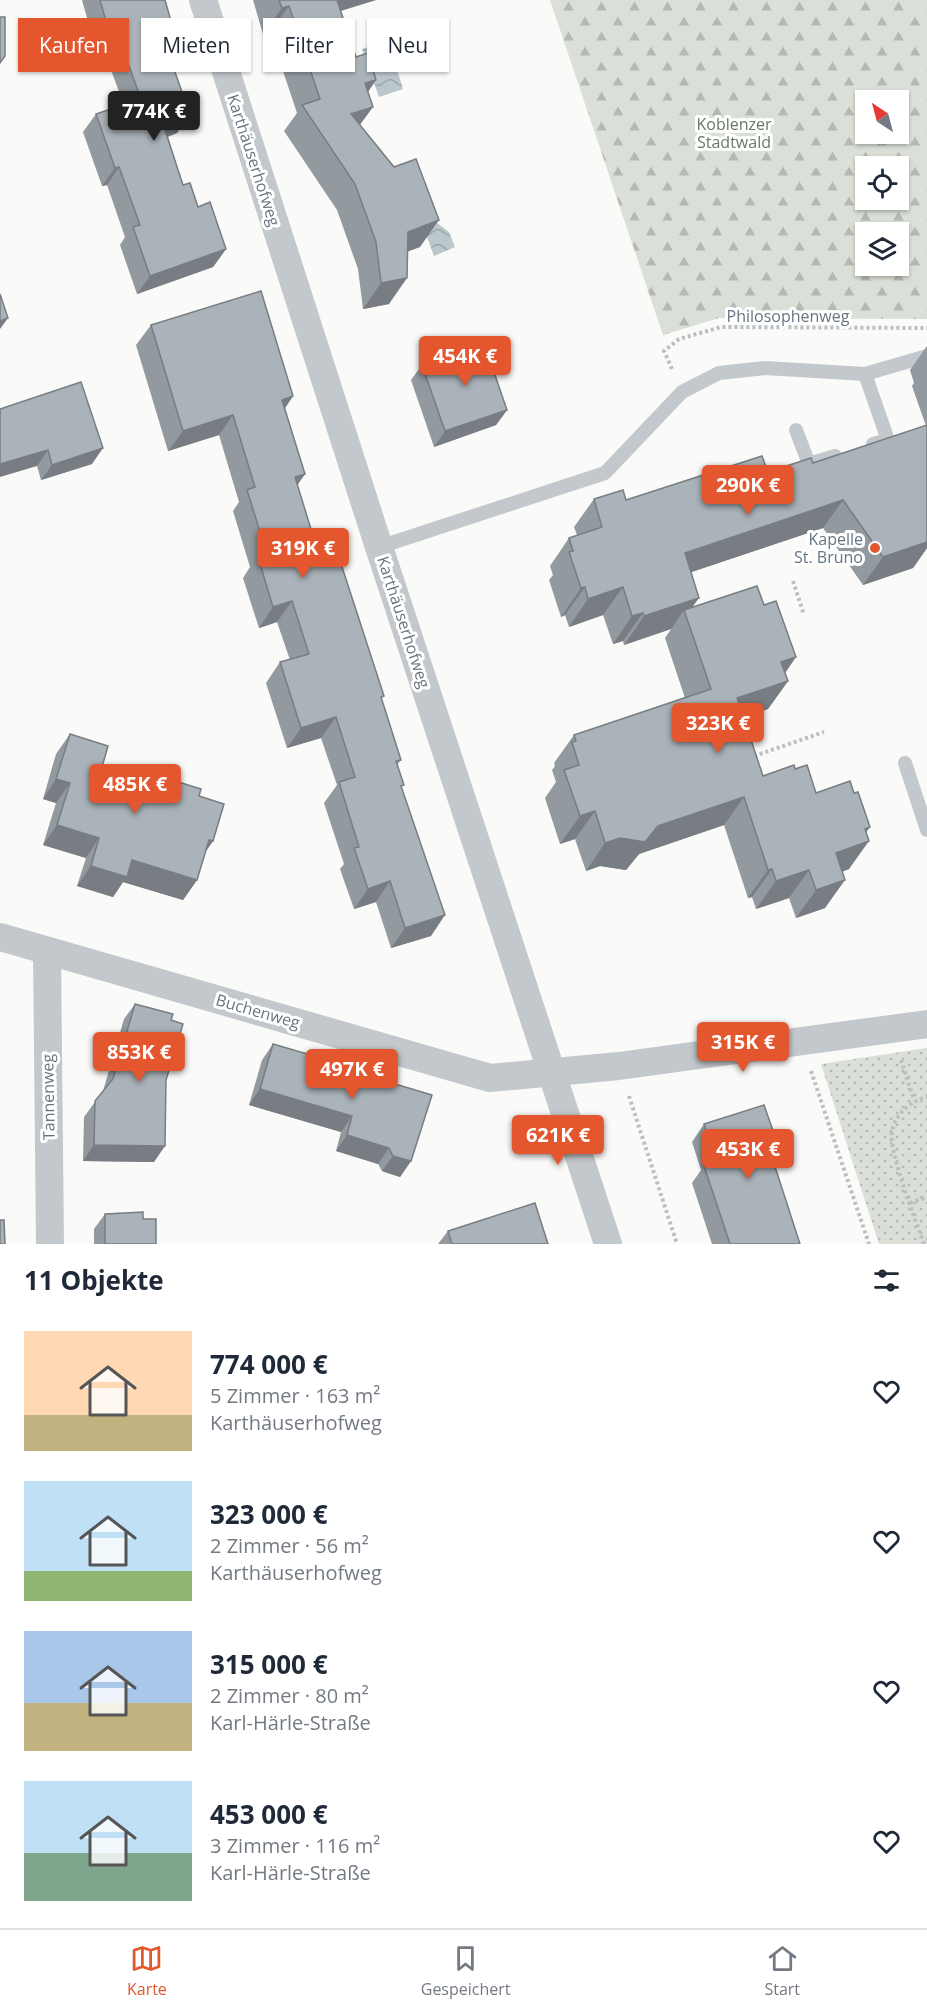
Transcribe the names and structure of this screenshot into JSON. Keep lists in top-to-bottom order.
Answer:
{
  "streets": {
    "street": ["Karthäuserhofweg", "Buchenweg", "Tannenweg"],
    "path": ["Philosophenweg"]
  },
  "crossings": [
    ["Karthäuserhofweg", "Buchenweg"],
    ["Buchenweg", "Tannenweg"]
  ],
  "parks": ["Koblenzer Stadtwald"],
  "places": ["Kapelle St. Bruno"],
  "north": "top left",
  "page": {
    "chip": [
      "Kaufen",
      "Mieten",
      "Filter",
      "Neu"
    ],
    "price": [
      "774K €",
      "454K €",
      "290K €",
      "319K €",
      "323K €",
      "485K €",
      "315K €",
      "853K €",
      "497K €",
      "621K €",
      "453K €"
    ],
    "heading": "11 Objekte",
    "list": [
      {
        "name": "774 000 €",
        "note": "5 Zimmer · 163 m² · Karthäuserhofweg"
      },
      {
        "name": "323 000 €",
        "note": "2 Zimmer · 56 m² · Karthäuserhofweg"
      },
      {
        "name": "315 000 €",
        "note": "2 Zimmer · 80 m² · Karl-Härle-Straße"
      },
      {
        "name": "453 000 €",
        "note": "3 Zimmer · 116 m² · Karl-Härle-Straße"
      }
    ],
    "tabs": ["Karte", "Gespeichert", "Start"]
  }
}
